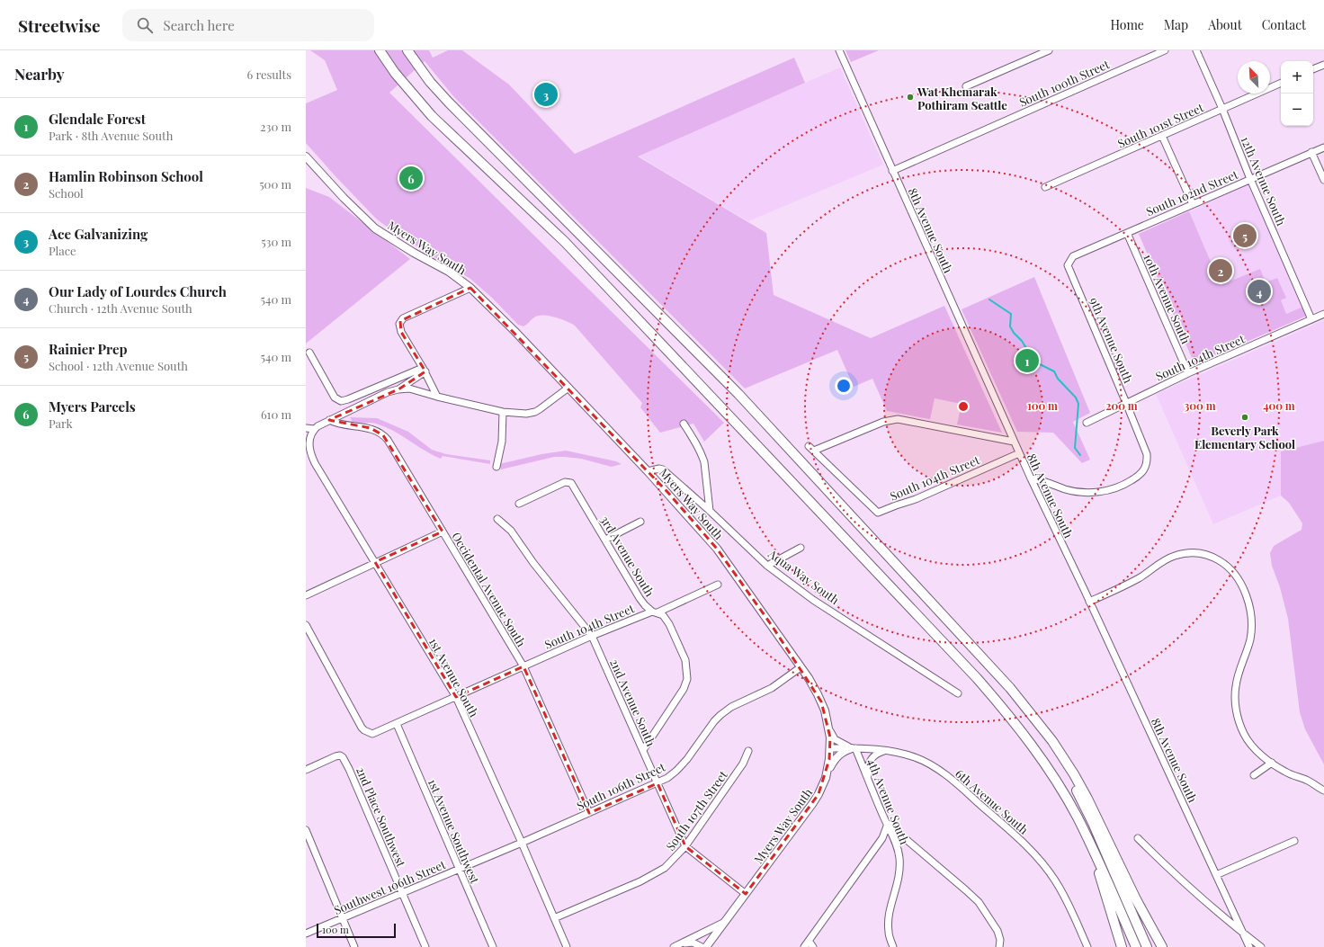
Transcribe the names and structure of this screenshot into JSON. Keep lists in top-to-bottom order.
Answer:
{
  "streets": {
    "main road": ["Myers Way South"],
    "street": [
      "South 100th Street",
      "South 101st Street",
      "12th Avenue South",
      "South 102nd Street",
      "8th Avenue South",
      "10th Avenue South",
      "9th Avenue South",
      "South 104th Street",
      "3rd Avenue South",
      "Aqua Way South",
      "Occidental Avenue South",
      "1st Avenue South",
      "2nd Avenue South",
      "South 106th Street",
      "4th Avenue South",
      "6th Avenue South",
      "South 107th Street",
      "2nd Place Southwest",
      "1st Avenue Southwest",
      "Southwest 106th Street"
    ]
  },
  "crossings": [
    ["South 100th Street", "8th Avenue South"],
    ["South 101st Street", "12th Avenue South"],
    ["12th Avenue South", "South 102nd Street"],
    ["12th Avenue South", "South 104th Street"],
    ["South 102nd Street", "10th Avenue South"],
    ["South 102nd Street", "9th Avenue South"],
    ["8th Avenue South", "9th Avenue South"],
    ["8th Avenue South", "South 104th Street"],
    ["Myers Way South", "Aqua Way South"],
    ["Myers Way South", "2nd Avenue South"],
    ["Myers Way South", "South 106th Street"],
    ["Myers Way South", "6th Avenue South"],
    ["10th Avenue South", "South 104th Street"],
    ["9th Avenue South", "South 104th Street"],
    ["South 104th Street", "3rd Avenue South"],
    ["South 104th Street", "Occidental Avenue South"],
    ["South 104th Street", "1st Avenue South"],
    ["South 104th Street", "2nd Avenue South"],
    ["South 104th Street", "1st Avenue Southwest"],
    ["3rd Avenue South", "2nd Avenue South"],
    ["Occidental Avenue South", "South 106th Street"],
    ["1st Avenue South", "South 106th Street"],
    ["1st Avenue South", "South 107th Street"],
    ["1st Avenue South", "Southwest 106th Street"],
    ["2nd Avenue South", "South 106th Street"],
    ["2nd Avenue South", "South 107th Street"],
    ["South 106th Street", "Southwest 106th Street"],
    ["4th Avenue South", "6th Avenue South"],
    ["2nd Place Southwest", "Southwest 106th Street"],
    ["1st Avenue Southwest", "Southwest 106th Street"]
  ],
  "places": ["Wat Khemarak Pothiram Seattle", "Beverly Park Elementary School"],
  "scale_bar": "100 m",
  "north": "top left",
  "page": {
    "header": "Streetwise",
    "search": "Search here",
    "nav": [
      "Home",
      "Map",
      "About",
      "Contact"
    ],
    "heading": ["Nearby", "6 results"],
    "map_buttons": ["+", "−"],
    "pins": [
      "3",
      "6",
      "5",
      "2",
      "4",
      "1"
    ],
    "list": [
      {
        "mark": "1",
        "name": "Glendale Forest",
        "note": "Park · 8th Avenue South",
        "value": "230 m"
      },
      {
        "mark": "2",
        "name": "Hamlin Robinson School",
        "note": "School",
        "value": "500 m"
      },
      {
        "mark": "3",
        "name": "Ace Galvanizing",
        "note": "Place",
        "value": "530 m"
      },
      {
        "mark": "4",
        "name": "Our Lady of Lourdes Church",
        "note": "Church · 12th Avenue South",
        "value": "540 m"
      },
      {
        "mark": "5",
        "name": "Rainier Prep",
        "note": "School · 12th Avenue South",
        "value": "540 m"
      },
      {
        "mark": "6",
        "name": "Myers Parcels",
        "note": "Park",
        "value": "610 m"
      }
    ],
    "scale": "100 m"
  },
  "rings": [
    "100 m",
    "200 m",
    "300 m",
    "400 m"
  ]
}
